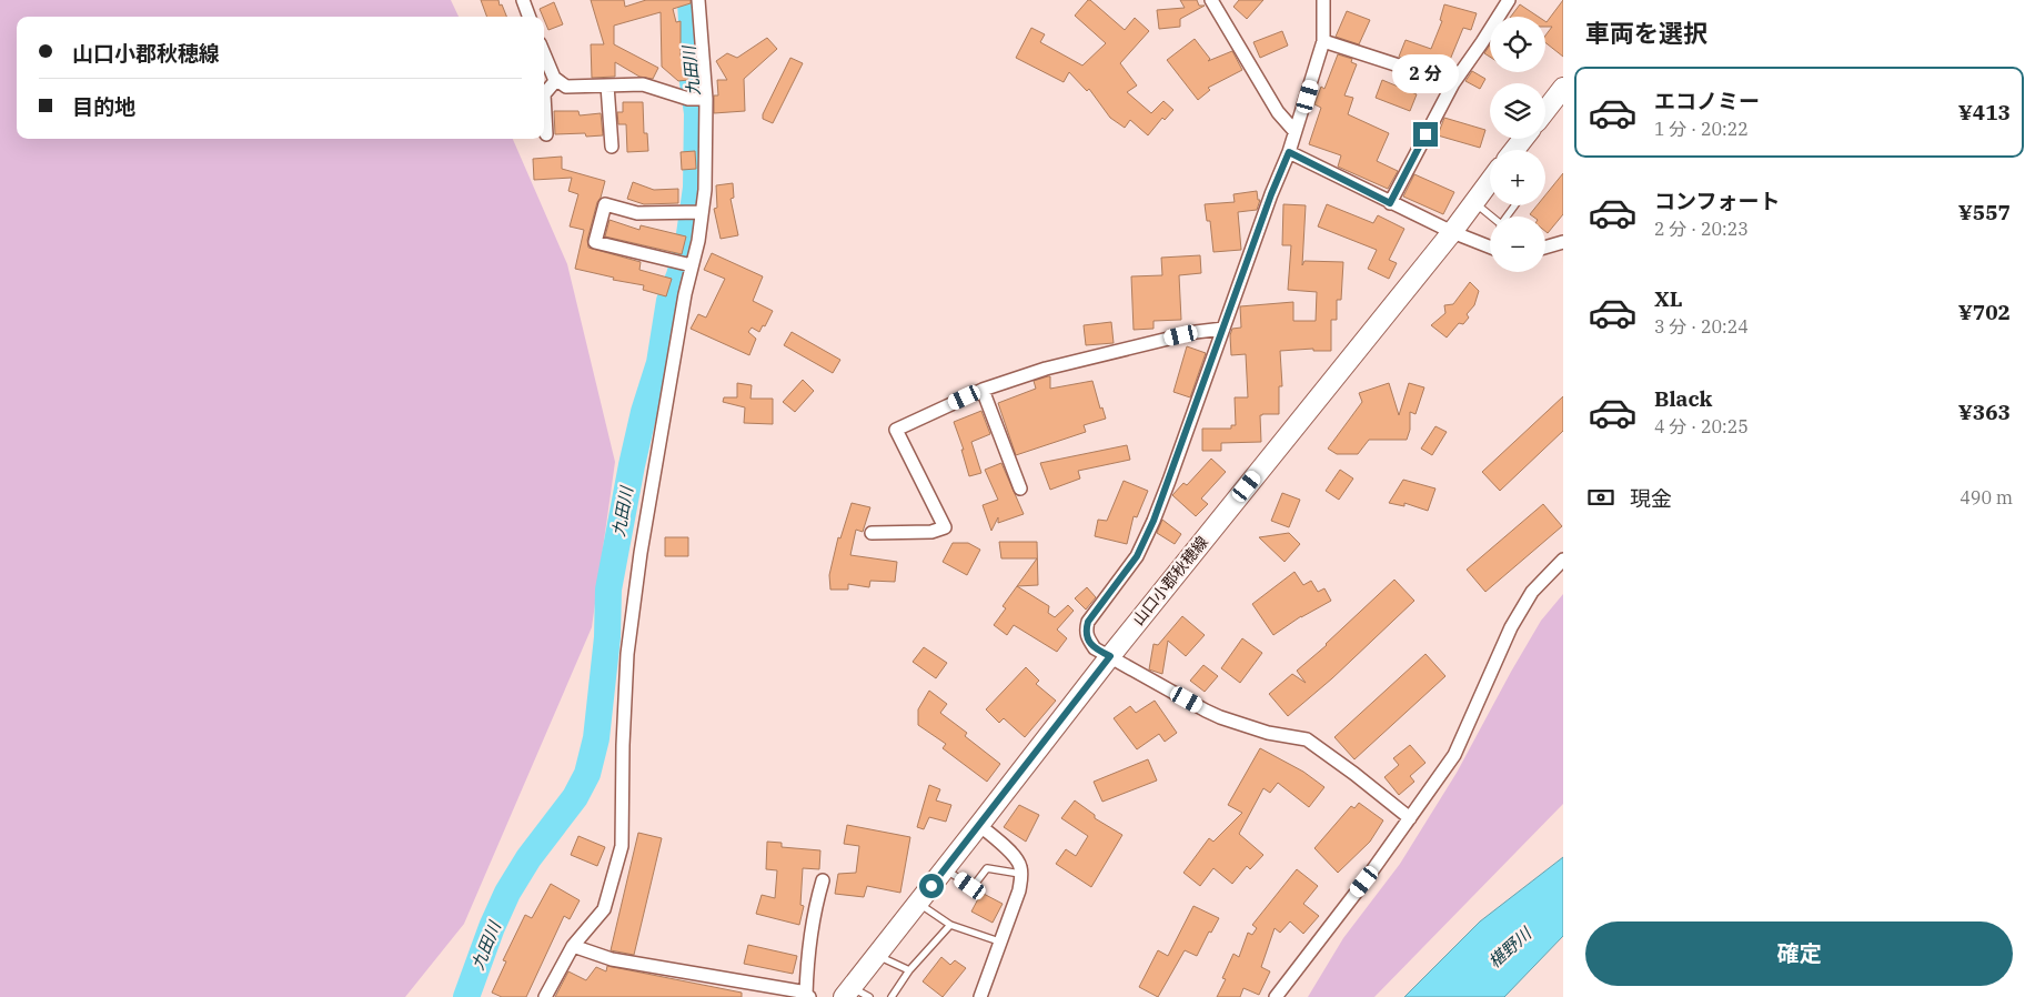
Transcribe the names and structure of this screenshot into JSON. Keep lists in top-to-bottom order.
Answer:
{
  "streets": {
    "main road": ["山口小郡秋穂線"]
  },
  "water": ["九田川", "椹野川"],
  "page": {
    "heading": "車両を選択",
    "map_buttons": ["+", "−"],
    "banner": ["山口小郡秋穂線", "目的地"],
    "bubble": "2 分",
    "list": [
      {
        "name": "エコノミー",
        "note": "1 分 · 20:22",
        "value": "¥413"
      },
      {
        "name": "コンフォート",
        "note": "2 分 · 20:23",
        "value": "¥557"
      },
      {
        "name": "XL",
        "note": "3 分 · 20:24",
        "value": "¥702"
      },
      {
        "name": "Black",
        "note": "4 分 · 20:25",
        "value": "¥363"
      }
    ],
    "pay": ["現金", "490 m"],
    "buttons": "確定"
  }
}
